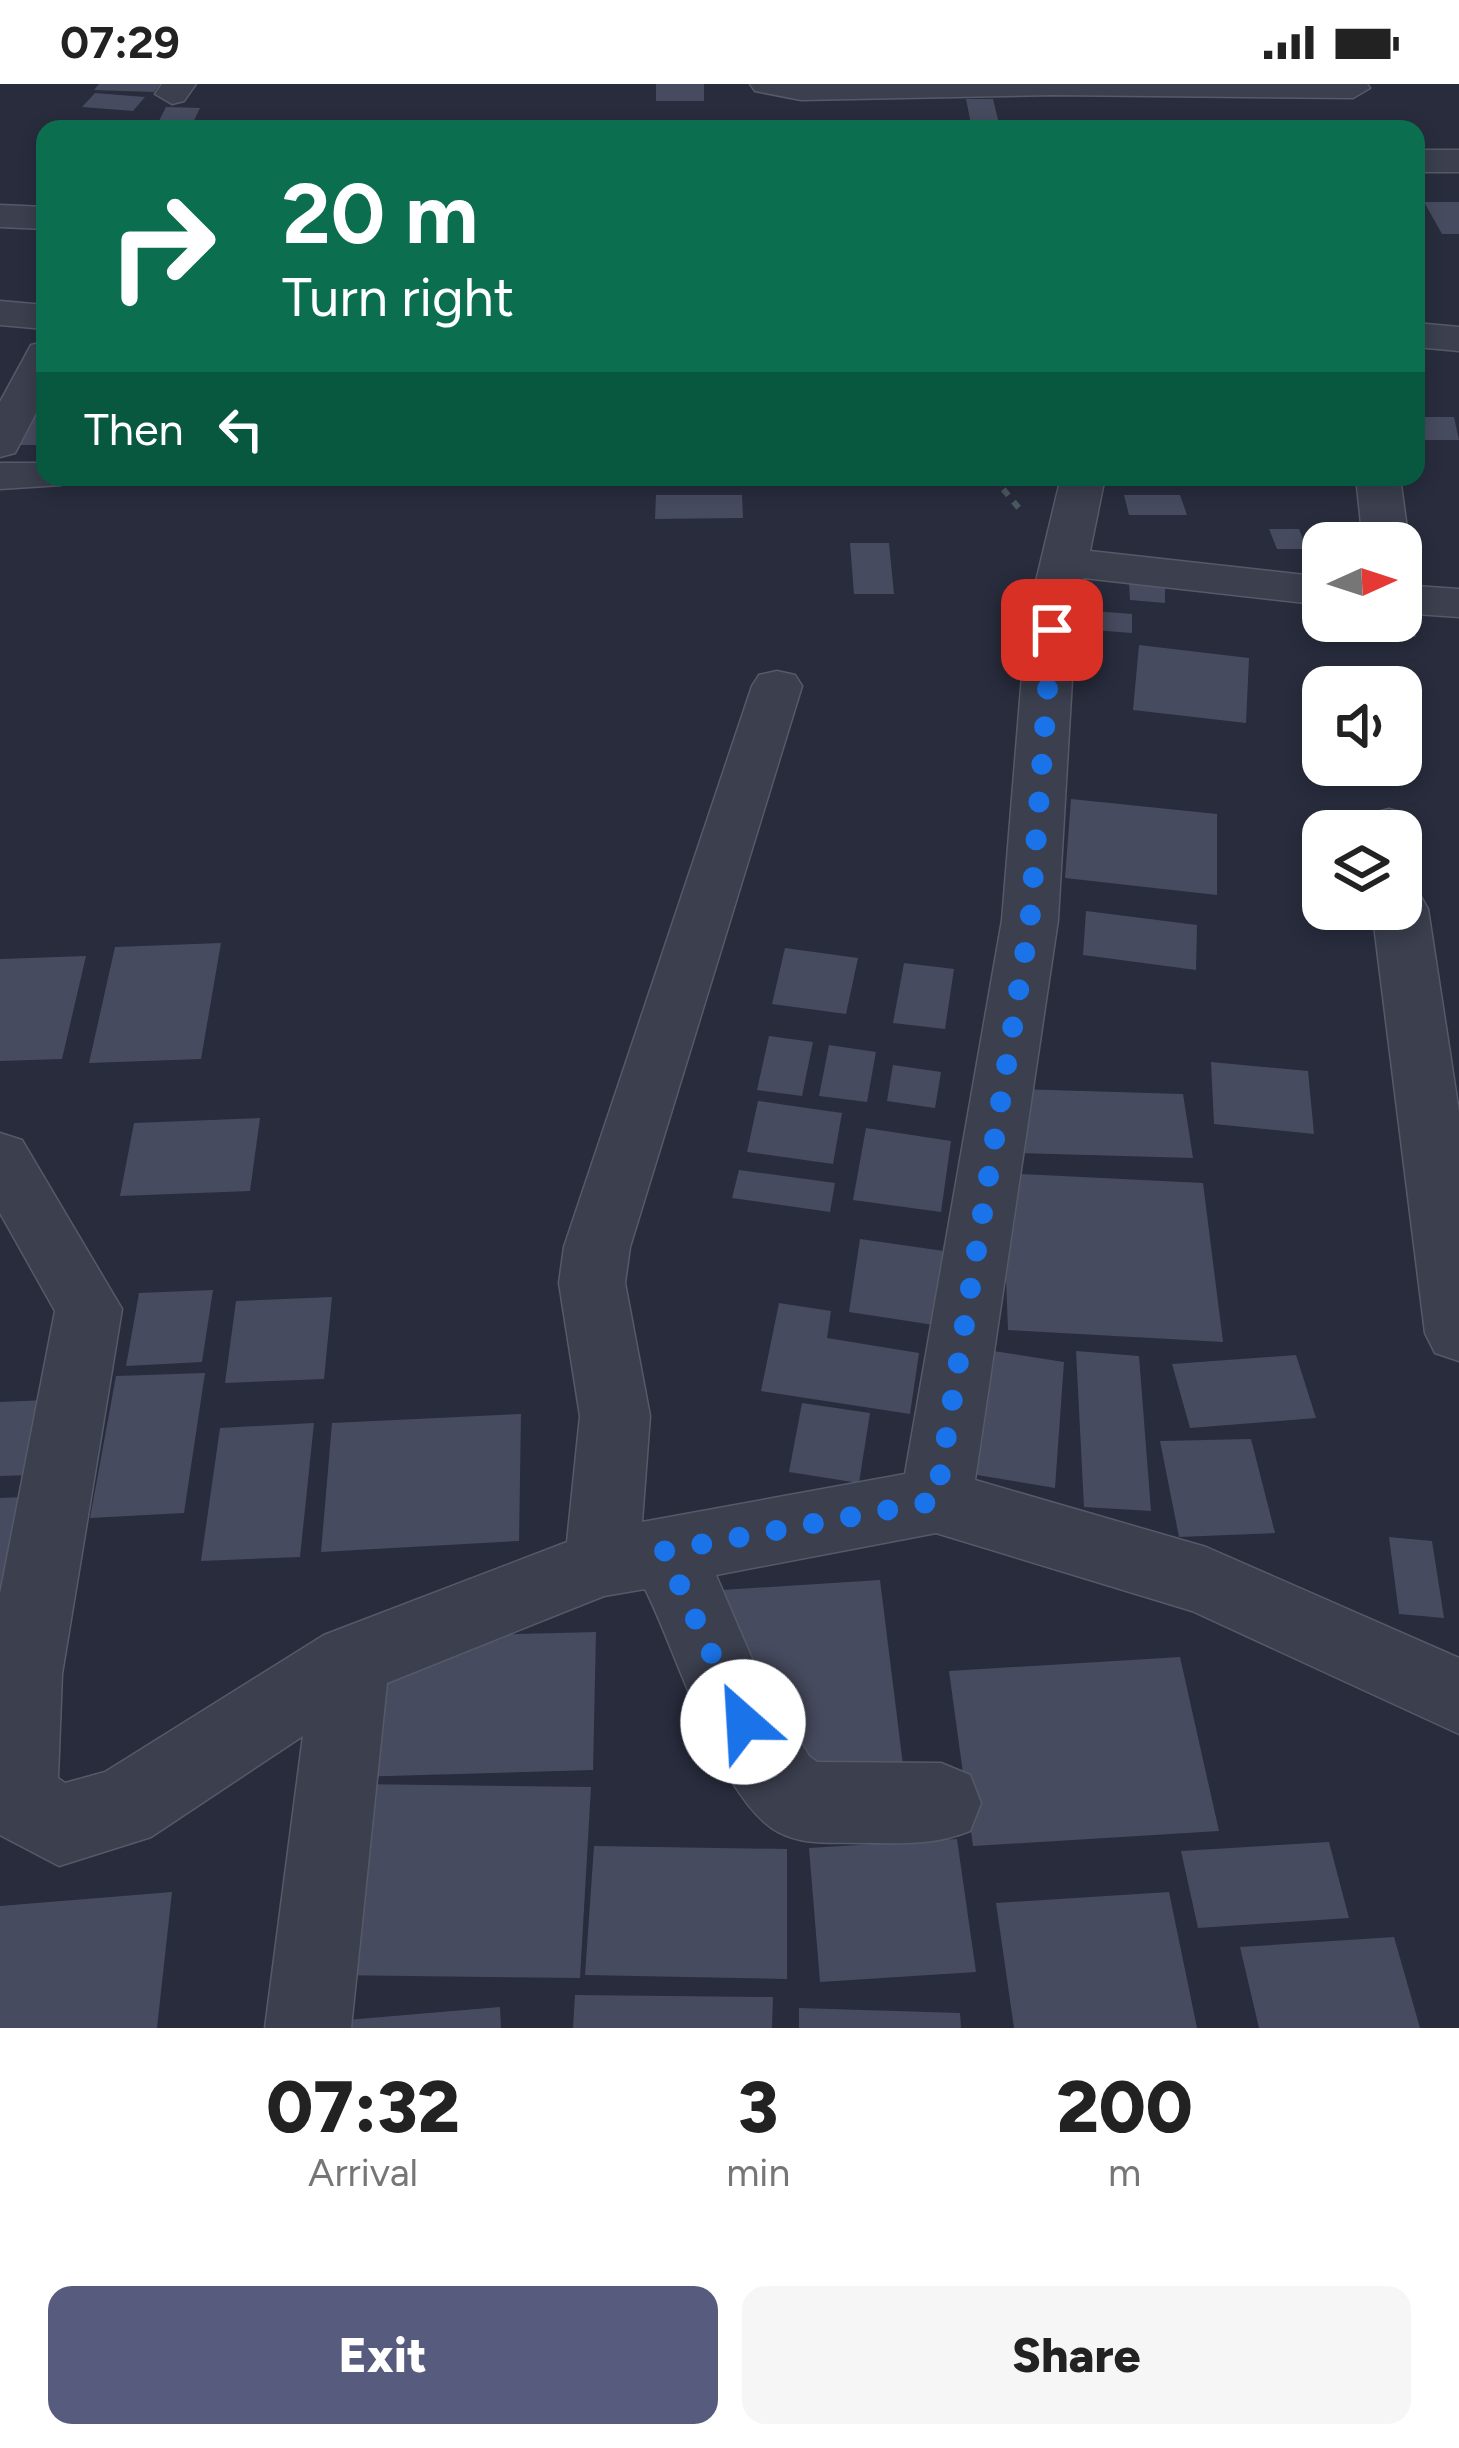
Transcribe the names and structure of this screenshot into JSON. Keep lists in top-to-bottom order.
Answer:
{
  "north": "right",
  "page": {
    "status": "07:29",
    "turn": ["20 m", "Turn right"],
    "then": "Then",
    "eta": [
      "07:32",
      "Arrival",
      "3",
      "min",
      "200",
      "m"
    ],
    "buttons": ["Exit", "Share"]
  }
}
